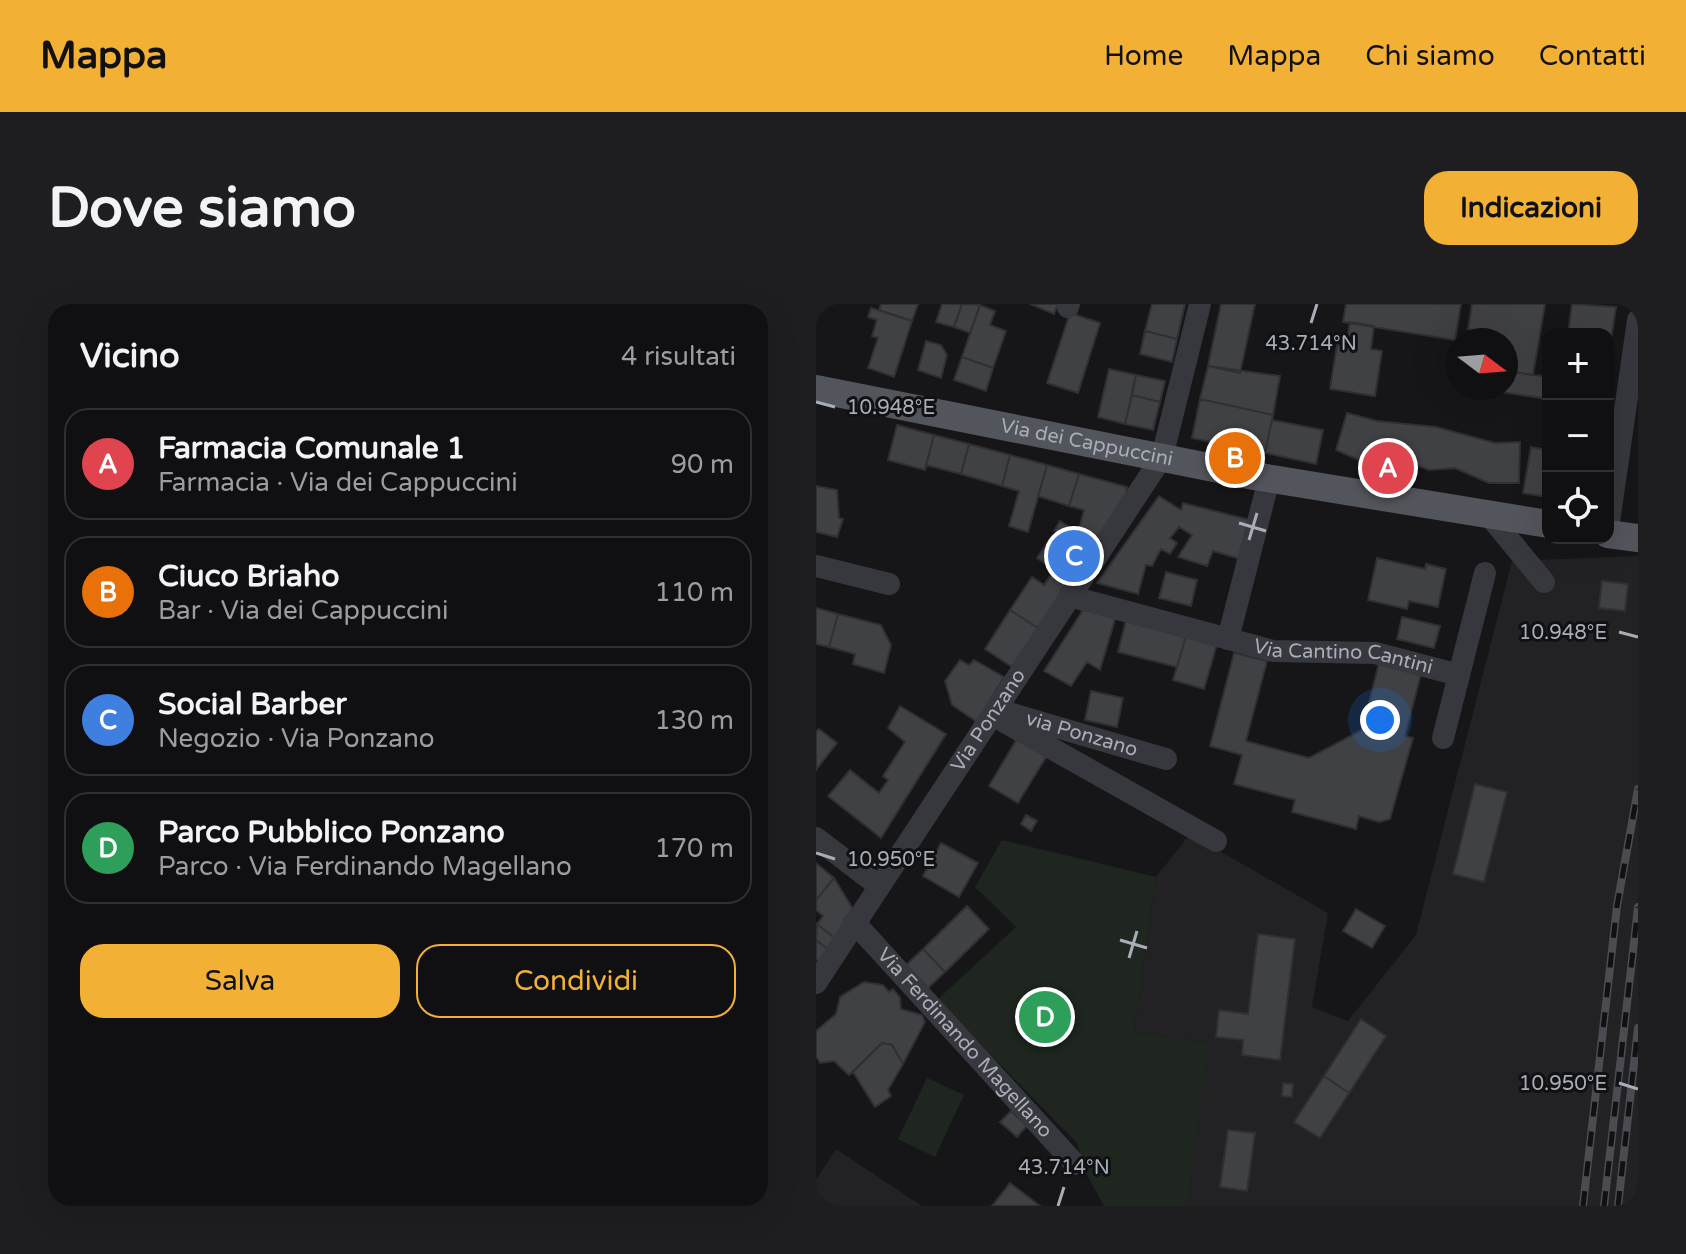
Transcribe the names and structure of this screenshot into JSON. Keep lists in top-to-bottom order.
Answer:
{
  "streets": {
    "main road": ["Via dei Cappuccini"],
    "street": [
      "Via Cantino Cantini",
      "Via Ponzano",
      "via Ponzano",
      "Via Ferdinando Magellano"
    ]
  },
  "crossings": [
    ["Via dei Cappuccini", "Via Cantino Cantini"],
    ["Via dei Cappuccini", "Via Ponzano"],
    ["Via Cantino Cantini", "Via Ponzano"],
    ["Via Ponzano", "via Ponzano"],
    ["Via Ponzano", "Via Ferdinando Magellano"]
  ],
  "north": "right",
  "page": {
    "header": "Mappa",
    "nav": [
      "Home",
      "Mappa",
      "Chi siamo",
      "Contatti"
    ],
    "buttons": [
      "Indicazioni",
      ["Salva", "Condividi"]
    ],
    "title": "Dove siamo",
    "heading": ["Vicino", "4 risultati"],
    "map_buttons": ["+", "−"],
    "list": [
      {
        "mark": "A",
        "name": "Farmacia Comunale 1",
        "note": "Farmacia · Via dei Cappuccini",
        "value": "90 m"
      },
      {
        "mark": "B",
        "name": "Ciuco Briaho",
        "note": "Bar · Via dei Cappuccini",
        "value": "110 m"
      },
      {
        "mark": "C",
        "name": "Social Barber",
        "note": "Negozio · Via Ponzano",
        "value": "130 m"
      },
      {
        "mark": "D",
        "name": "Parco Pubblico Ponzano",
        "note": "Parco · Via Ferdinando Magellano",
        "value": "170 m"
      }
    ],
    "pins": [
      "B",
      "A",
      "C",
      "D"
    ]
  },
  "coordinates": ["43.714°N", "10.948°E", "10.950°E"]
}
